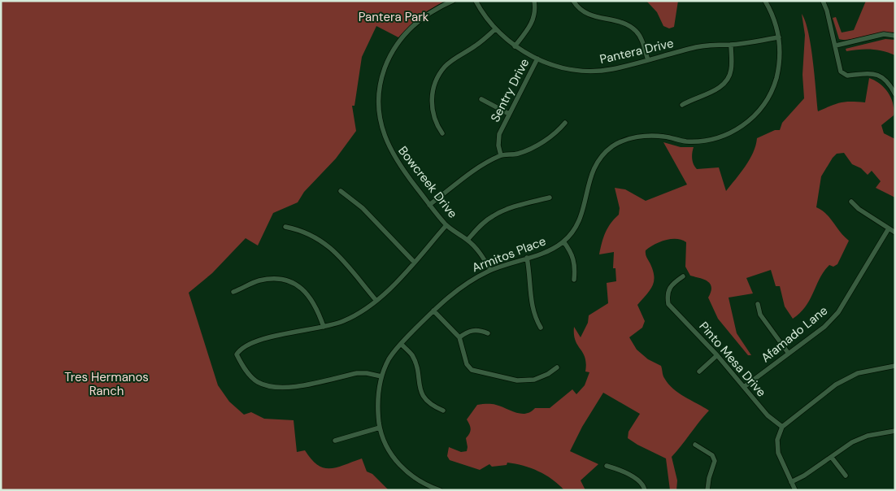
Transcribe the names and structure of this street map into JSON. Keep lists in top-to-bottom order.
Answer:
{
  "streets": {
    "street": [
      "Pantera Drive",
      "Sentry Drive",
      "Bowcreek Drive",
      "Armitos Place",
      "Afamado Lane",
      "Pinto Mesa Drive"
    ]
  },
  "crossings": [
    ["Pantera Drive", "Sentry Drive"],
    ["Pantera Drive", "Armitos Place"],
    ["Bowcreek Drive", "Armitos Place"],
    ["Afamado Lane", "Pinto Mesa Drive"]
  ],
  "parks": ["Pantera Park", "Tres Hermanos Ranch"]
}
